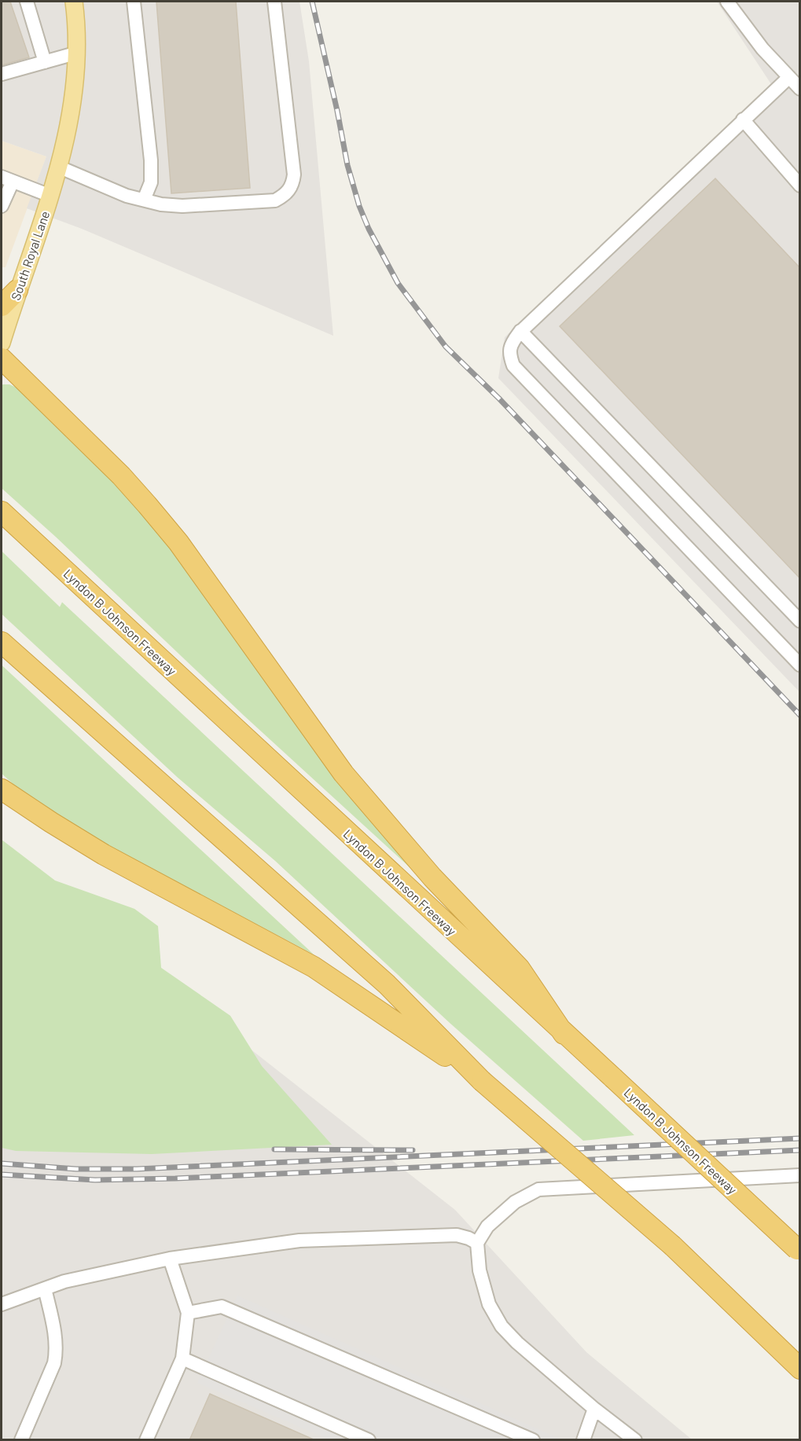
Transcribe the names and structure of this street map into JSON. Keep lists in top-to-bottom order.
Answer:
{
  "streets": {
    "highway": ["Lyndon B Johnson Freeway"],
    "main road": ["South Royal Lane"]
  }
}
